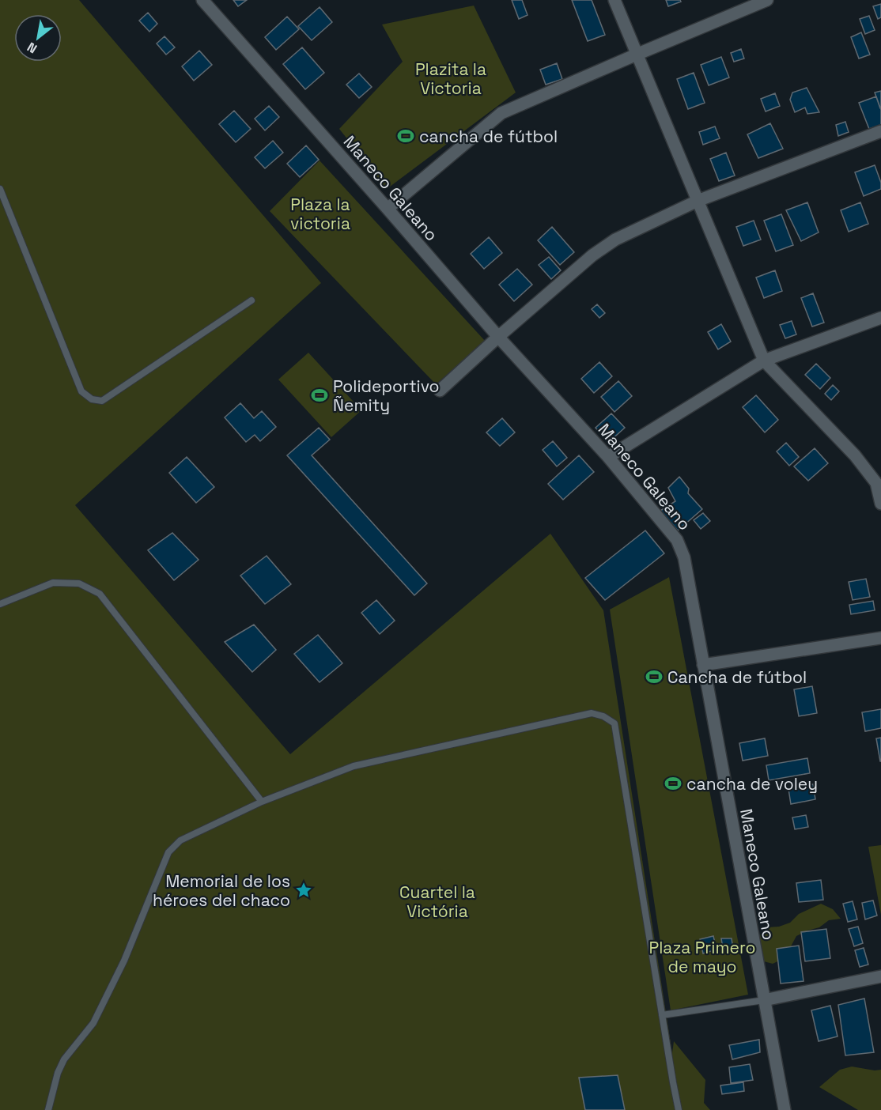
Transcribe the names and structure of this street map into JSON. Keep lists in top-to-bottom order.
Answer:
{
  "streets": {
    "street": ["Maneco Galeano"]
  },
  "parks": [
    "Plazita la Victoria",
    "Plaza la victoria",
    "Cuartel la Victória",
    "Plaza Primero de mayo"
  ],
  "places": {
    "sports": [
      "cancha de fútbol",
      "Polideportivo Ñemity",
      "Cancha de fútbol",
      "cancha de voley"
    ],
    "place": ["Memorial de los héroes del chaco"]
  },
  "north": "bottom left"
}
